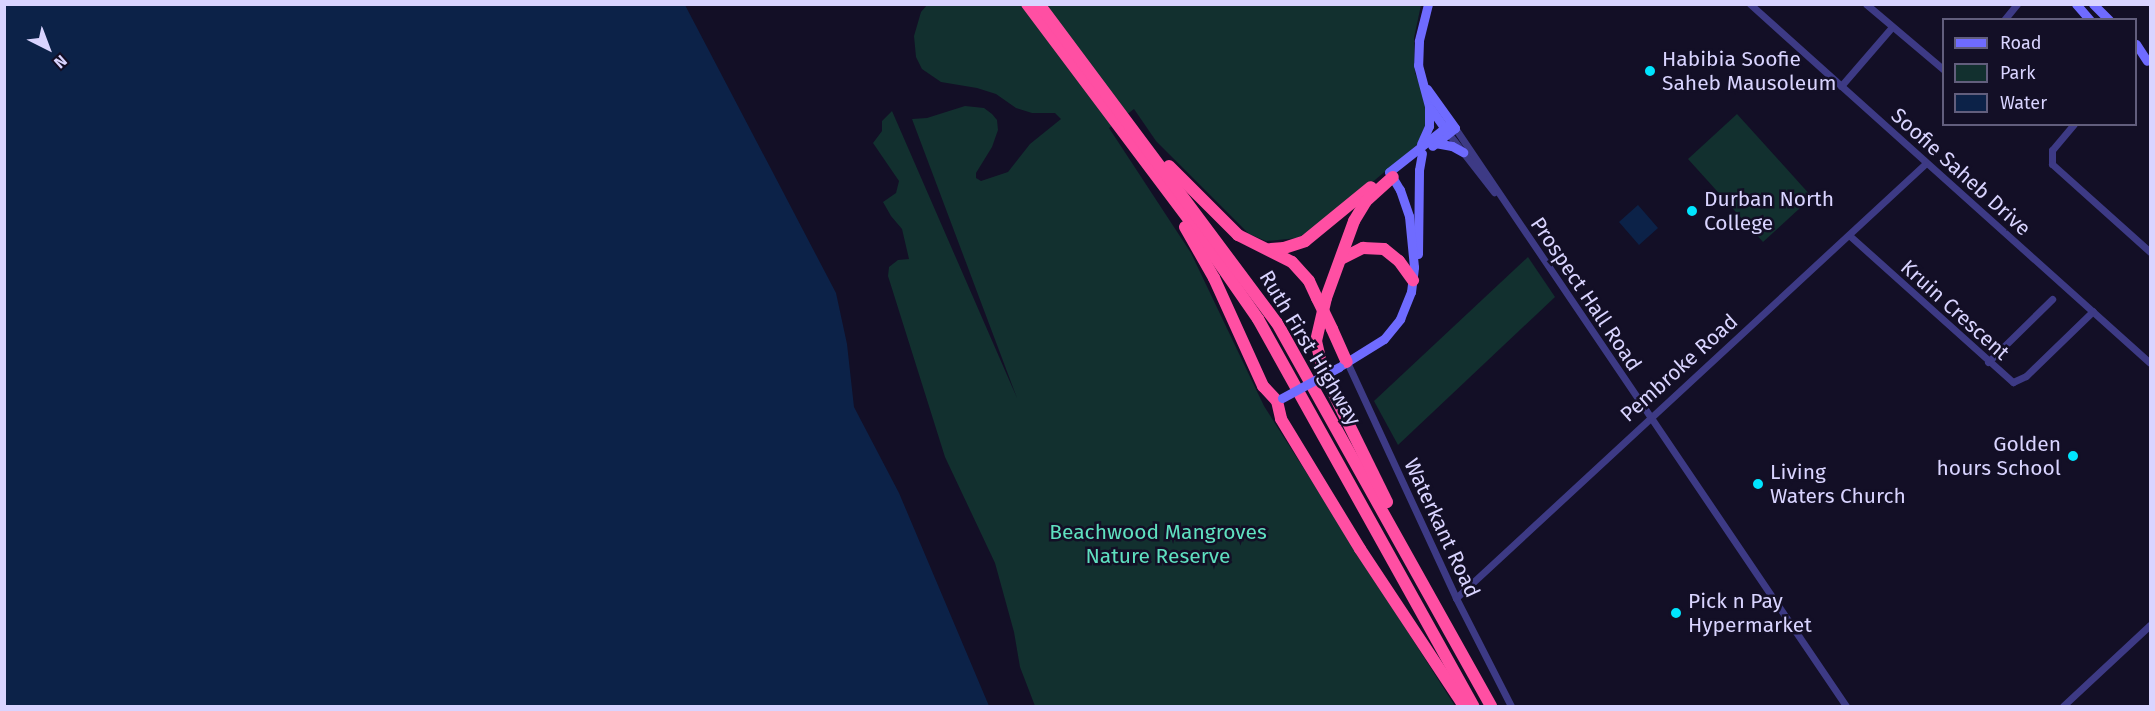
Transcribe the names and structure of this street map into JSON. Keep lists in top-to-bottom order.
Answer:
{
  "streets": {
    "highway": ["Ruth First Highway"],
    "street": [
      "Soofie Saheb Drive",
      "Prospect Hall Road",
      "Kruin Crescent",
      "Pembroke Road",
      "Waterkant Road"
    ]
  },
  "crossings": [
    ["Soofie Saheb Drive", "Kruin Crescent"],
    ["Soofie Saheb Drive", "Pembroke Road"],
    ["Prospect Hall Road", "Pembroke Road"],
    ["Kruin Crescent", "Pembroke Road"],
    ["Pembroke Road", "Waterkant Road"]
  ],
  "parks": ["Beachwood Mangroves Nature Reserve"],
  "places": [
    "Habibia Soofie Saheb Mausoleum",
    "Durban North College",
    "Golden hours School",
    "Living Waters Church",
    "Pick n Pay Hypermarket"
  ],
  "legend": ["Road", "Park", "Water"],
  "north": "bottom right"
}
